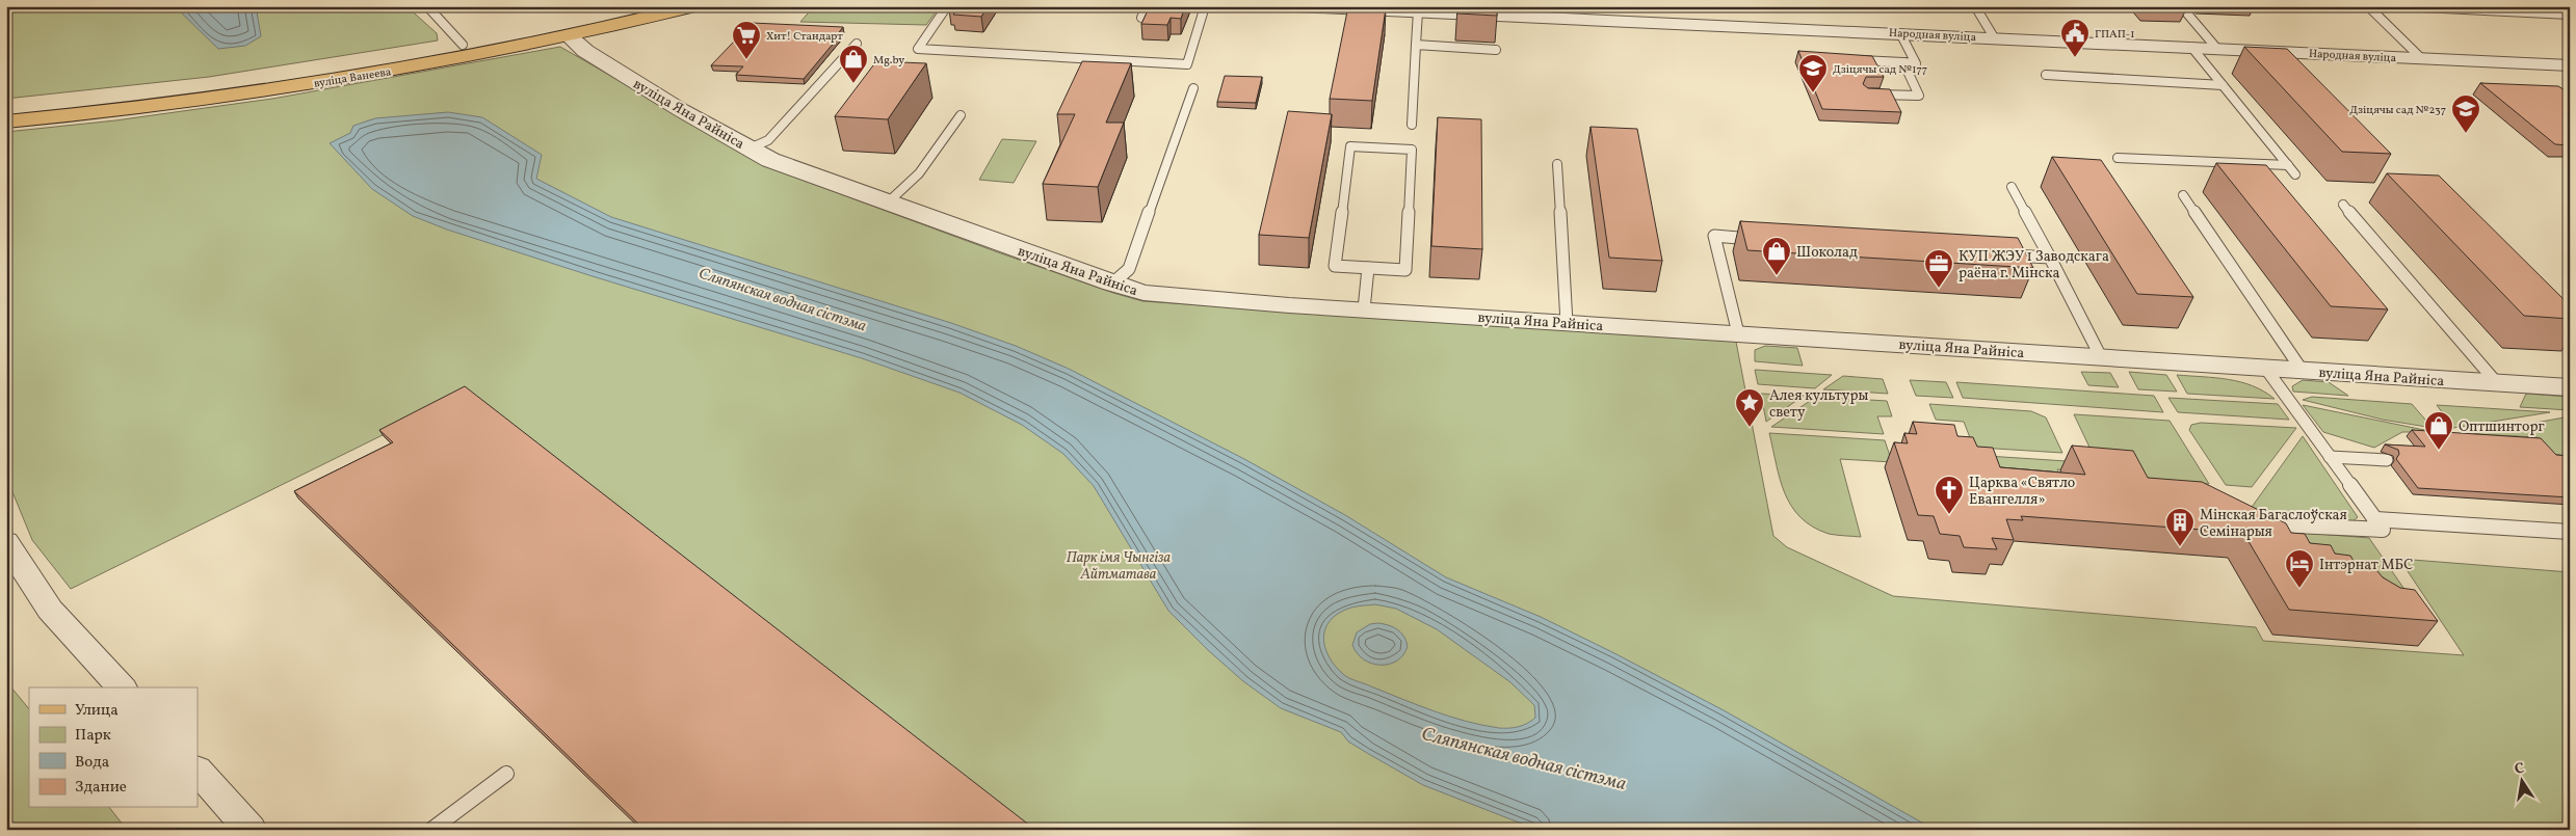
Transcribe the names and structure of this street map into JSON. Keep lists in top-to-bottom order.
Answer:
{
  "streets": {
    "main road": ["вуліца Ванеева"],
    "street": ["Народная вуліца", "вуліца Яна Райніса"]
  },
  "crossings": [
    ["вуліца Ванеева", "вуліца Яна Райніса"]
  ],
  "water": ["Сляпянская водная сістэма"],
  "parks": ["Парк імя Чынгіза Айтматава"],
  "places": {
    "public building": ["ГПАП-1"],
    "supermarket": ["Хит! Стандарт"],
    "shop": ["Mg.by", "Шоколад", "Оптшинторг"],
    "school or university": ["Дзіцячы сад №177", "Дзіцячы сад №237"],
    "office": ["КУП ЖЭУ 1 Заводскага раёна г. Мінска"],
    "place": ["Алея культуры свету"],
    "church": ["Царква «Святло Евангелля»"],
    "building": ["Мінская Багаслоўская Семінарыя"],
    "hotel": ["Інтэрнат МБС"]
  },
  "legend": [
    "Улица",
    "Парк",
    "Вода",
    "Здание"
  ],
  "north": "top"
}
